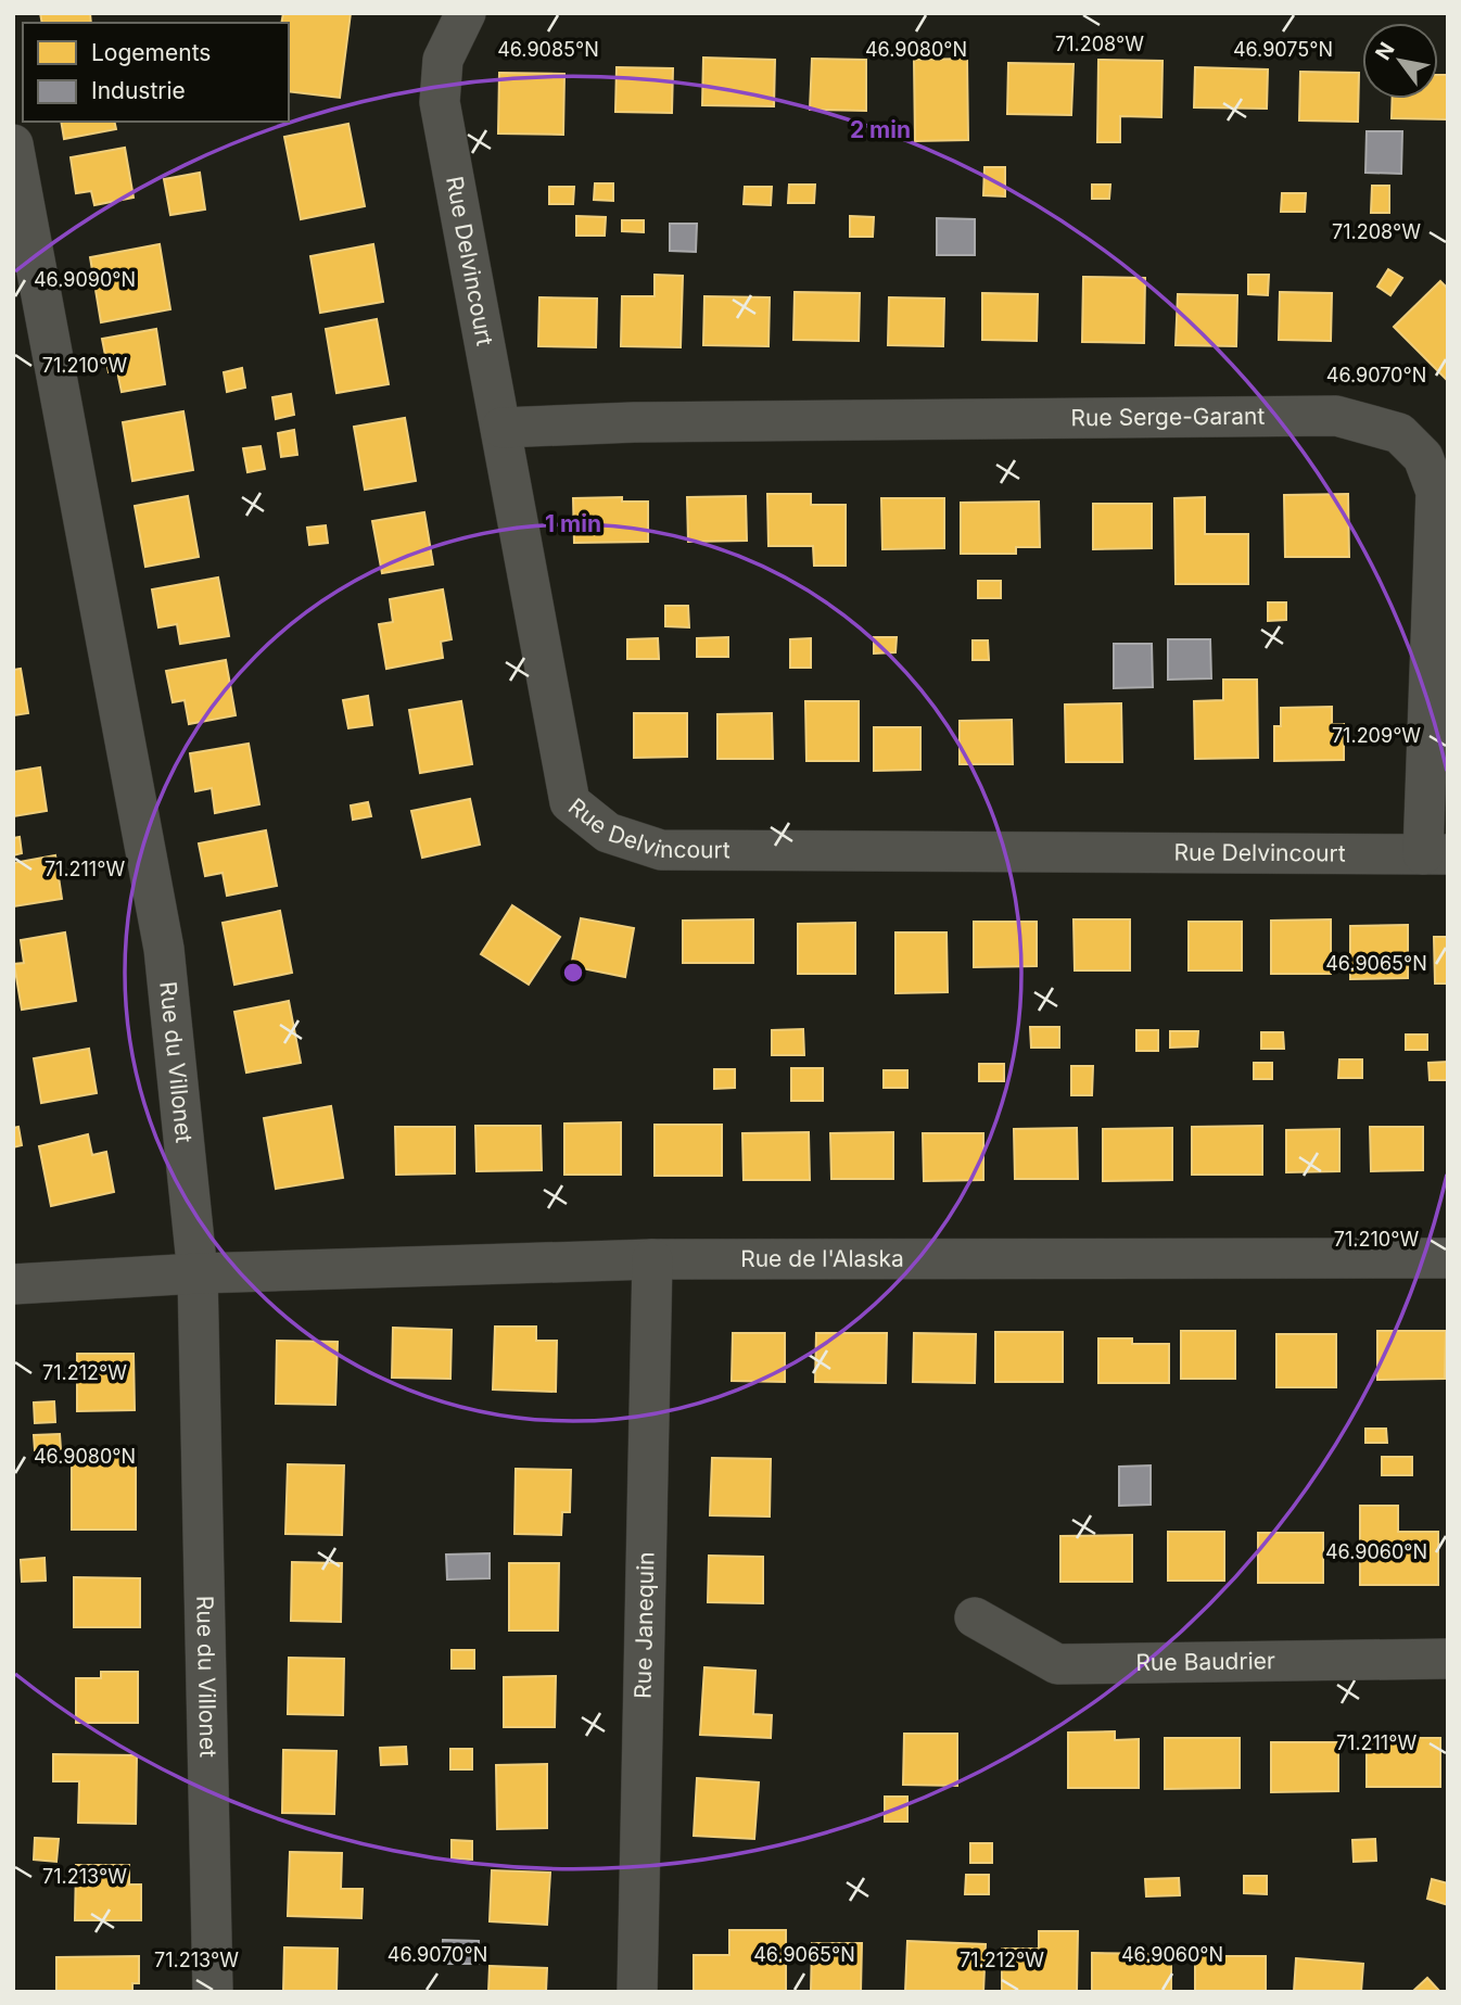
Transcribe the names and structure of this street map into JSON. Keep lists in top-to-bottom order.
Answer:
{
  "streets": {
    "street": [
      "Rue Delvincourt",
      "Rue Serge-Garant",
      "Rue du Villonet",
      "Rue de l'Alaska",
      "Rue Janequin",
      "Rue Baudrier"
    ]
  },
  "crossings": [
    ["Rue Delvincourt", "Rue Serge-Garant"],
    ["Rue du Villonet", "Rue de l'Alaska"],
    ["Rue de l'Alaska", "Rue Janequin"]
  ],
  "legend": ["Logements", "Industrie"],
  "north": "top left",
  "coordinates": [
    "71.208°W",
    "46.9085°N",
    "46.9080°N",
    "46.9075°N",
    "46.9090°N",
    "71.210°W",
    "46.9070°N",
    "71.209°W",
    "71.211°W",
    "46.9065°N",
    "71.212°W",
    "46.9060°N",
    "71.213°W"
  ],
  "rings": ["2 min", "1 min"]
}
